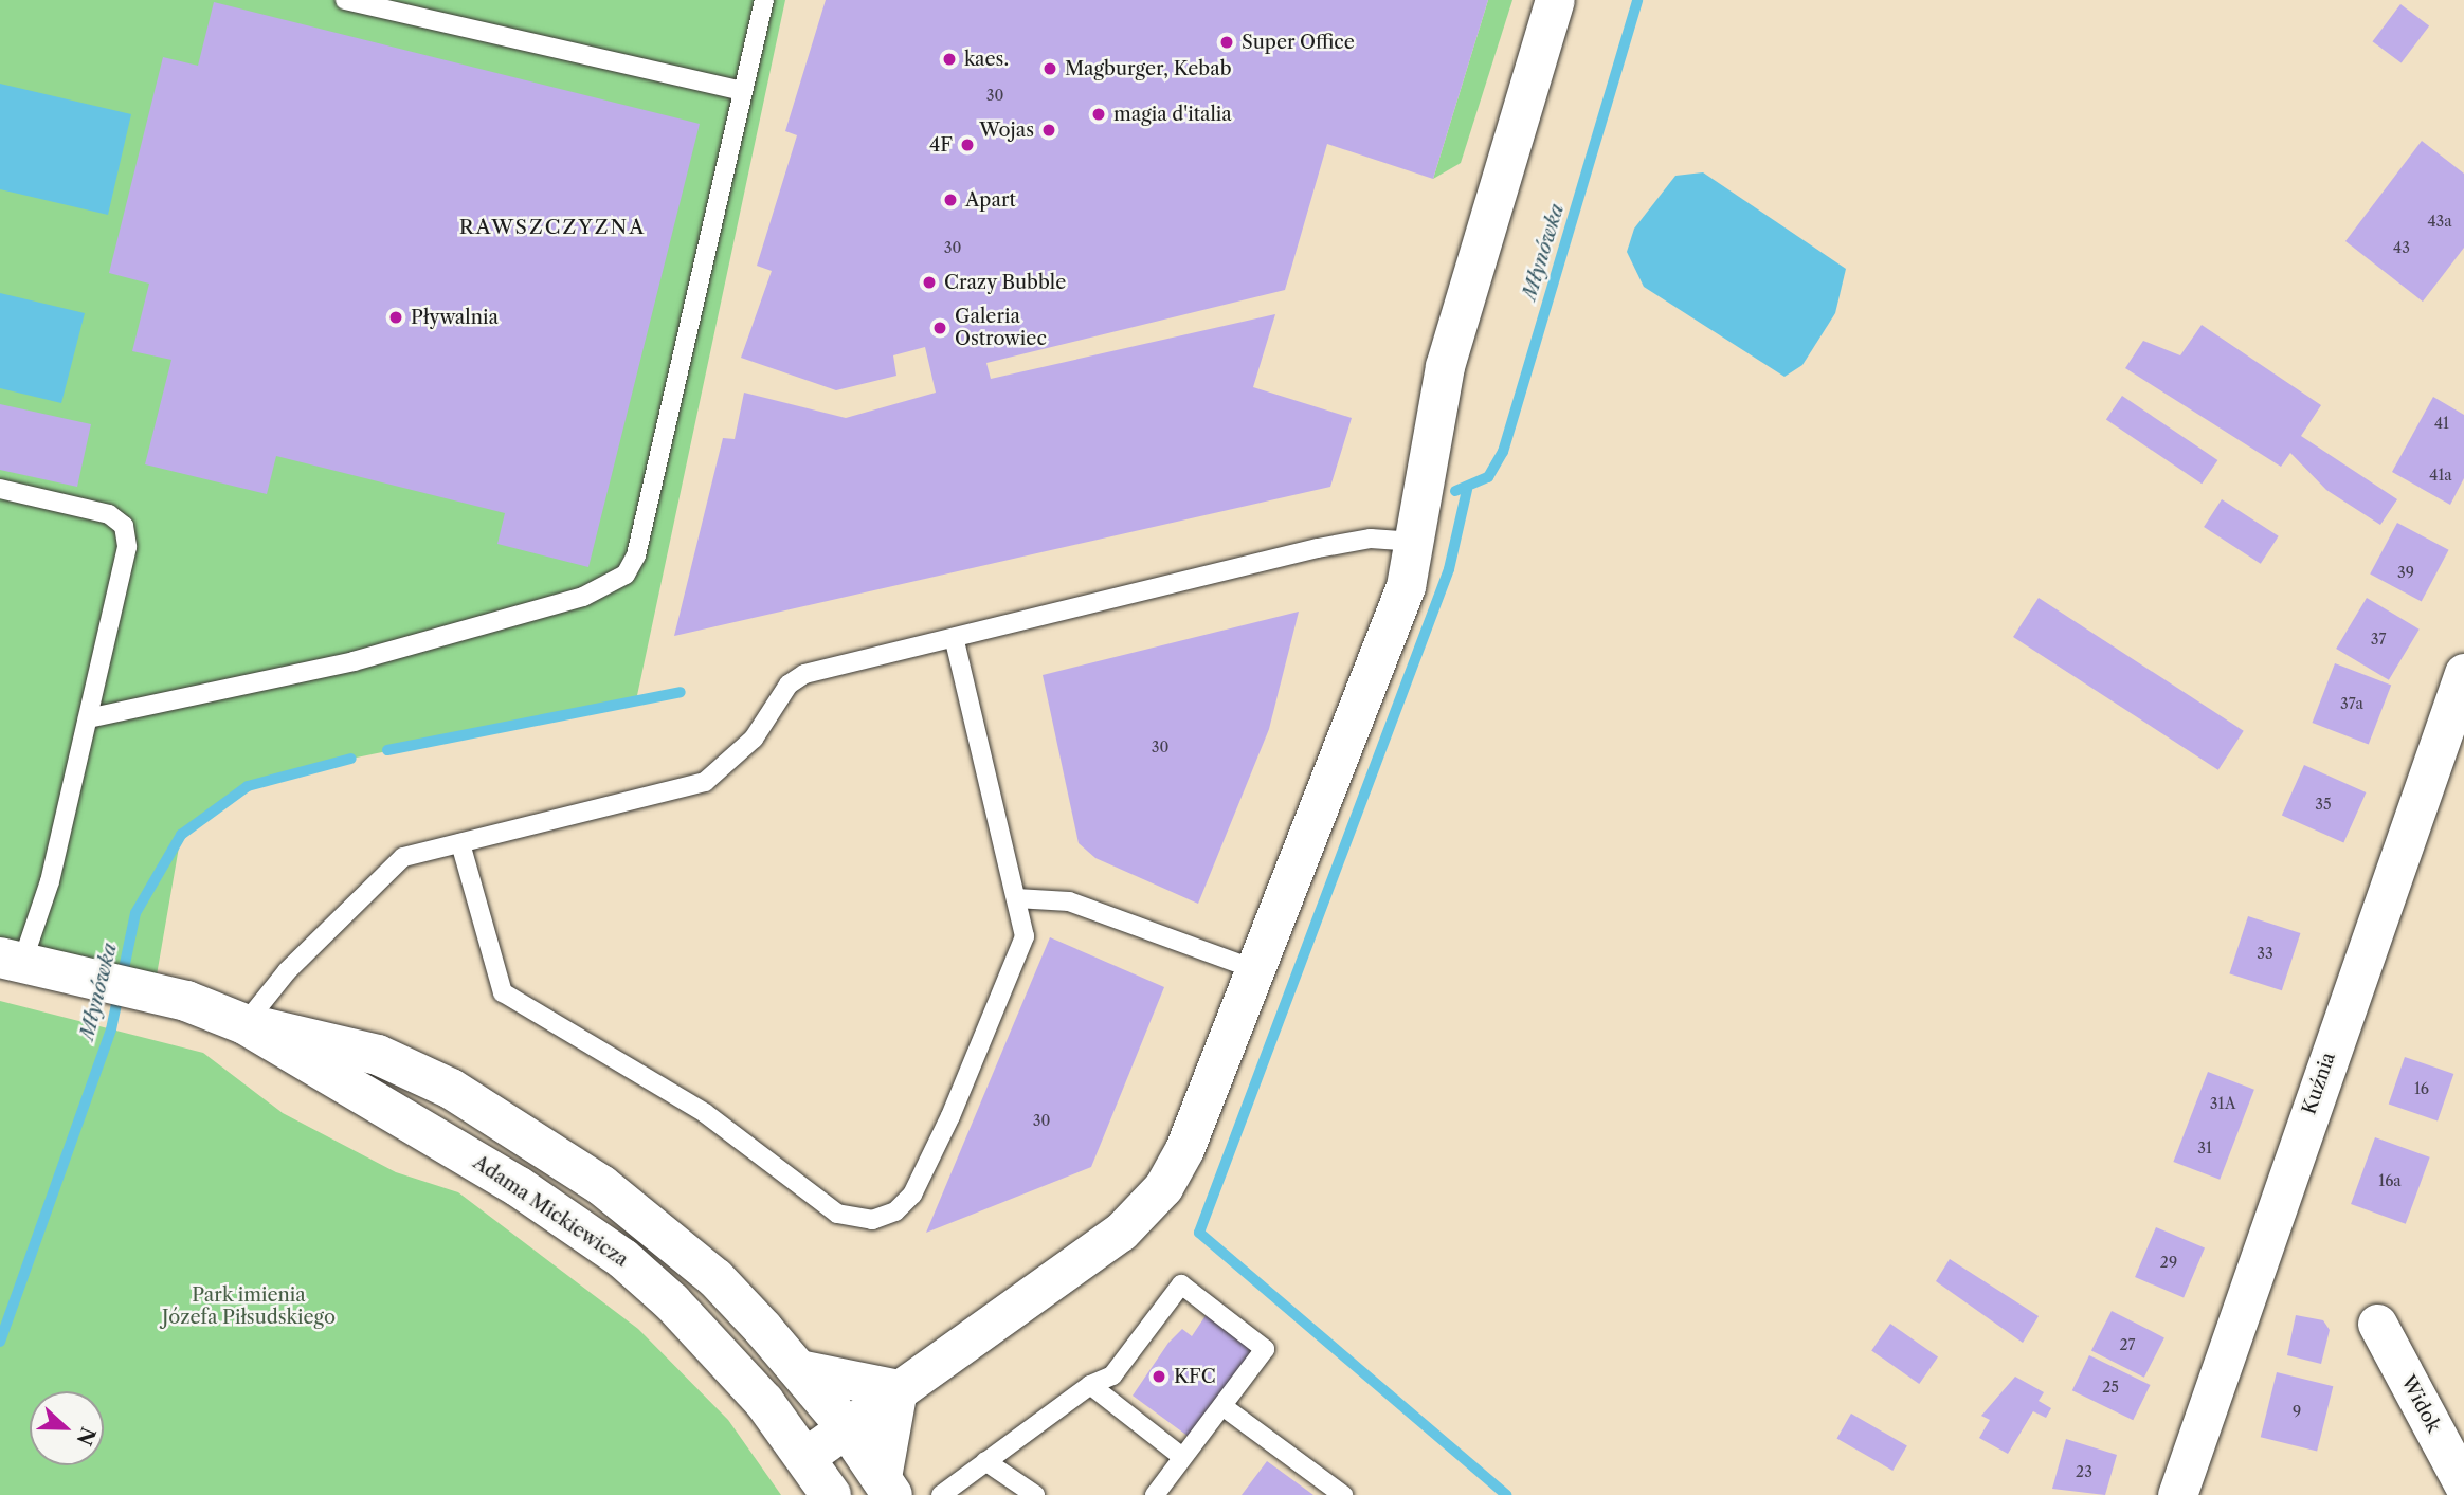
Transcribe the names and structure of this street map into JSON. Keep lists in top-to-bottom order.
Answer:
{
  "streets": {
    "street": ["Kuźnia", "Adama Mickiewicza", "Widok"]
  },
  "districts": ["RAWSZCZYZNA"],
  "water": ["Młynówka"],
  "parks": ["Park imienia Józefa Piłsudskiego"],
  "places": [
    "Super Office",
    "kaes.",
    "Magburger, Kebab",
    "magia d'italia",
    "Wojas",
    "4F",
    "Apart",
    "Crazy Bubble",
    "Pływalnia",
    "Galeria Ostrowiec",
    "KFC"
  ],
  "house_numbers": [
    "30",
    "43a",
    "30",
    "43",
    "41",
    "41a",
    "39",
    "37",
    "37a",
    "30",
    "35",
    "33",
    "16",
    "31A",
    "30",
    "31",
    "16a",
    "29",
    "27",
    "25",
    "9",
    "23"
  ],
  "north": "right"
}
